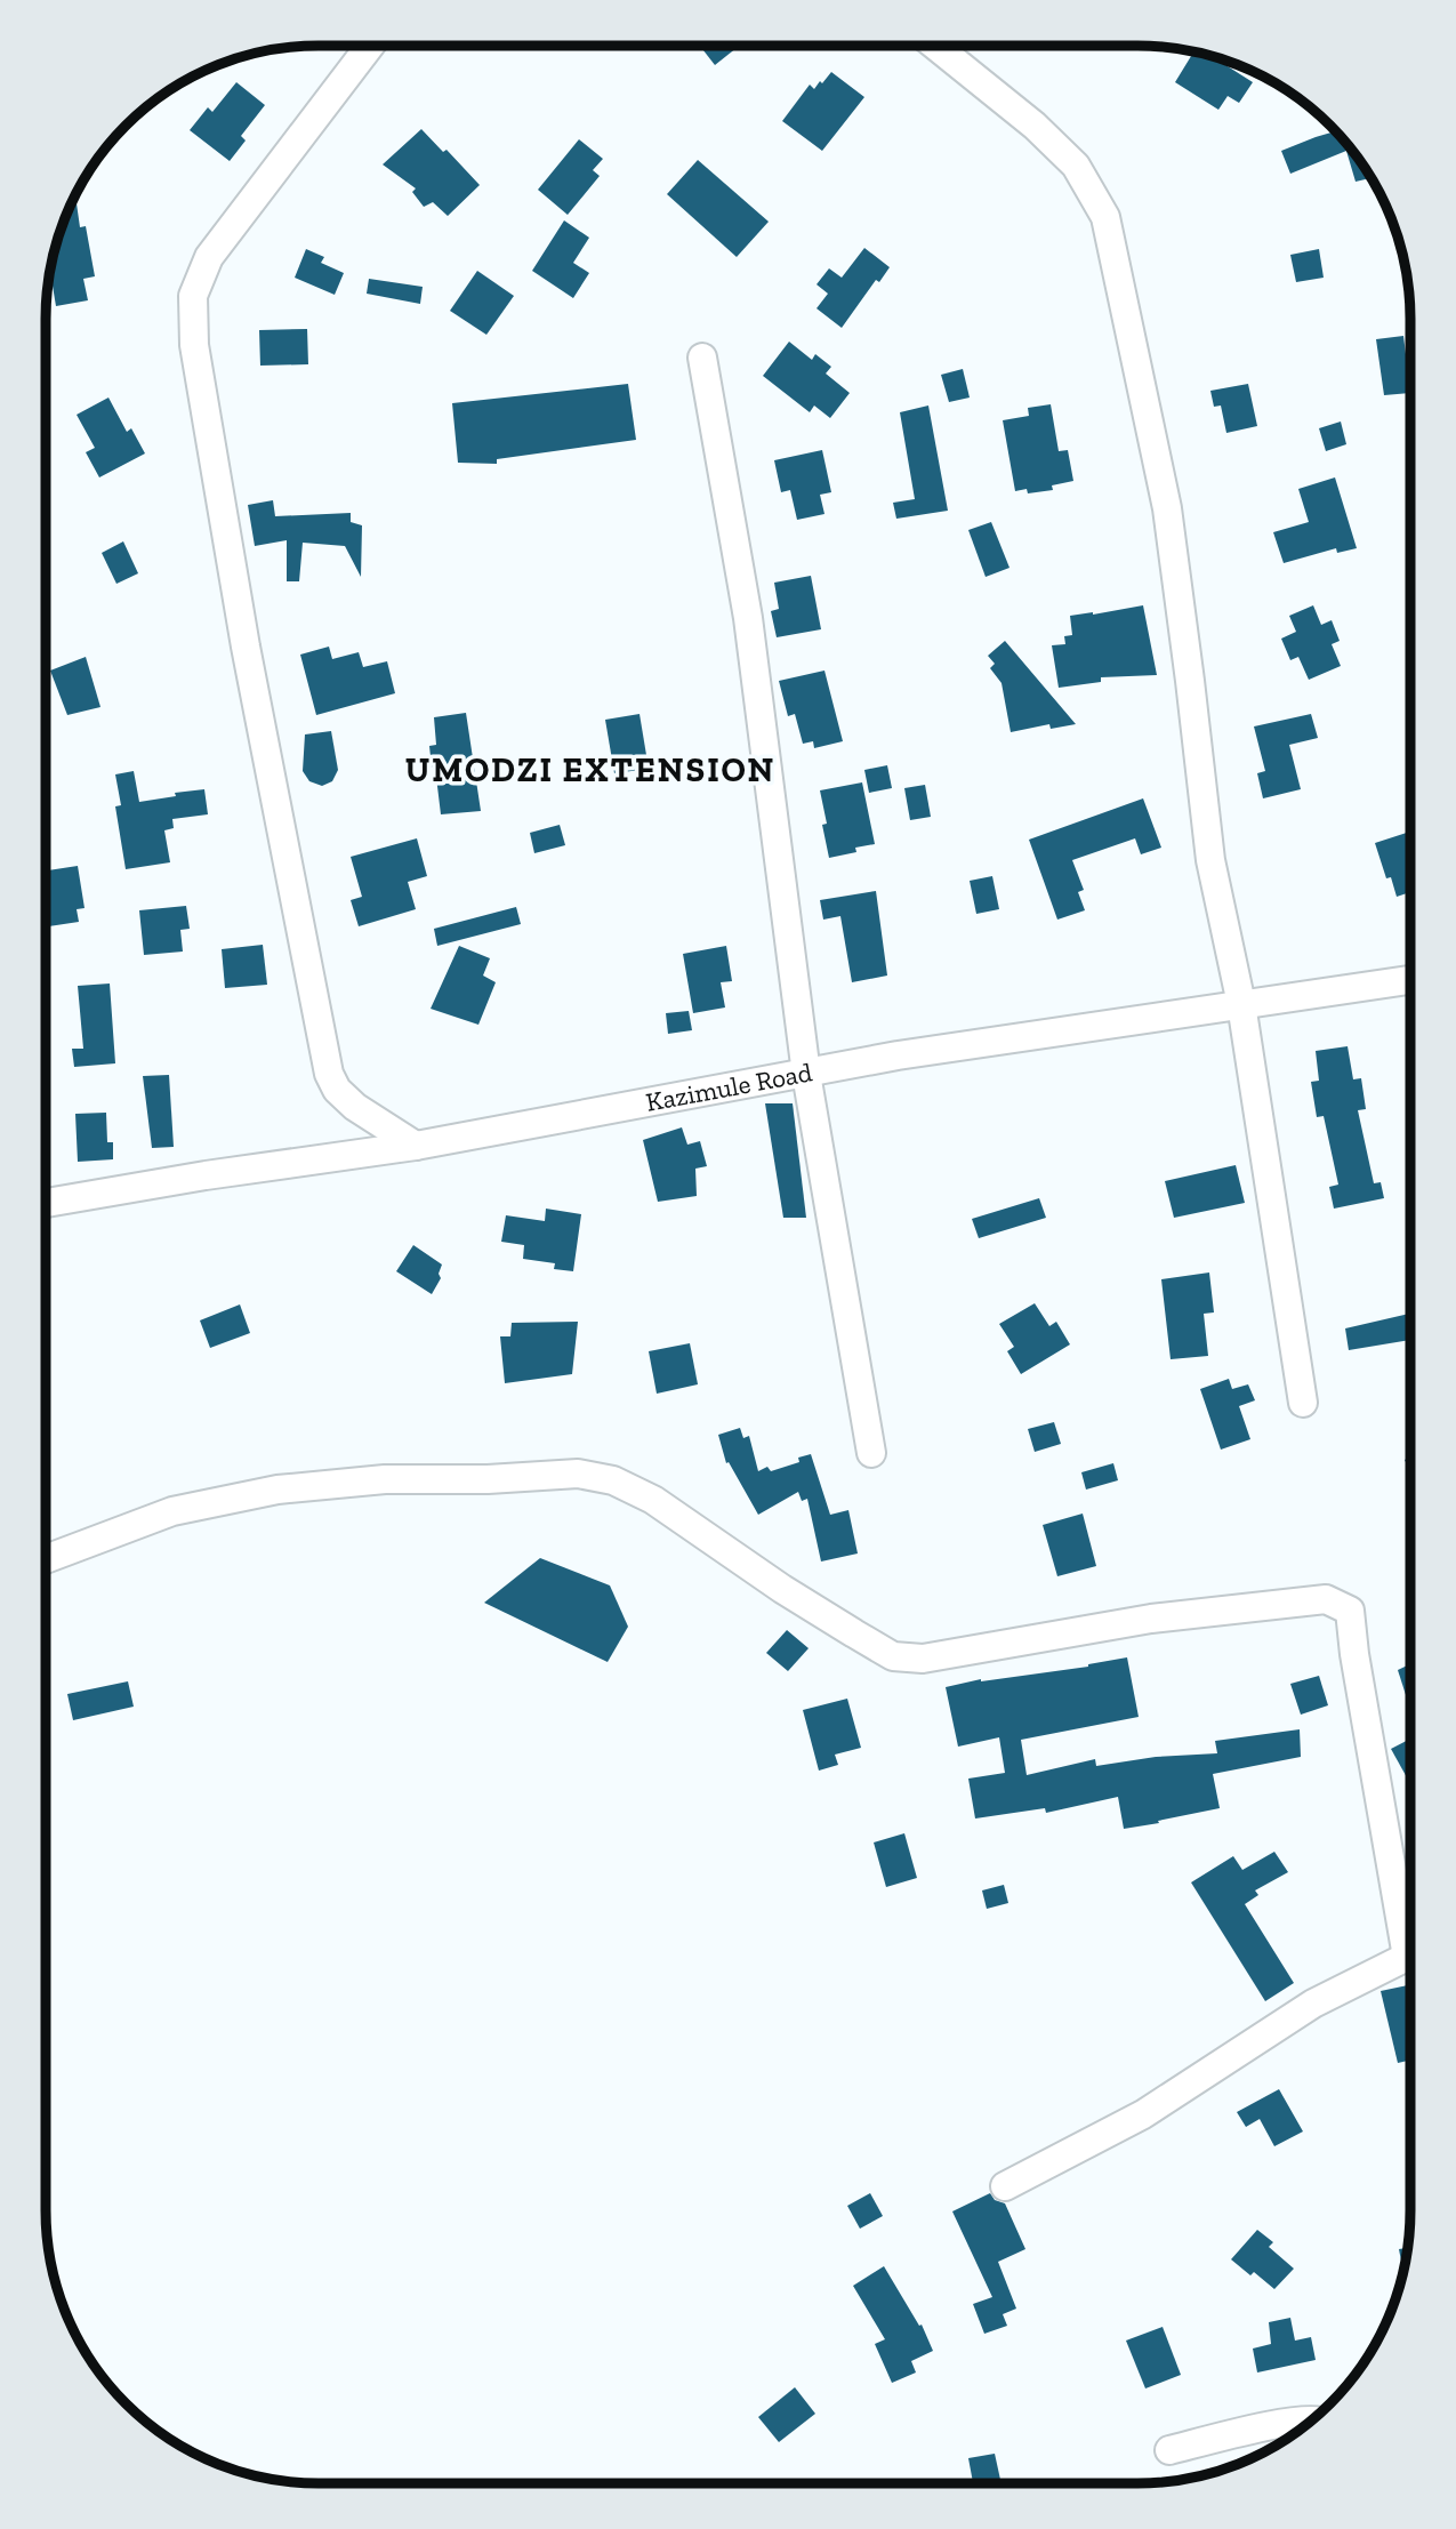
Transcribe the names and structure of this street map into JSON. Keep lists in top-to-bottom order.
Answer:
{
  "streets": {
    "street": ["Kazimule Road"]
  },
  "districts": ["UMODZI EXTENSION"]
}
